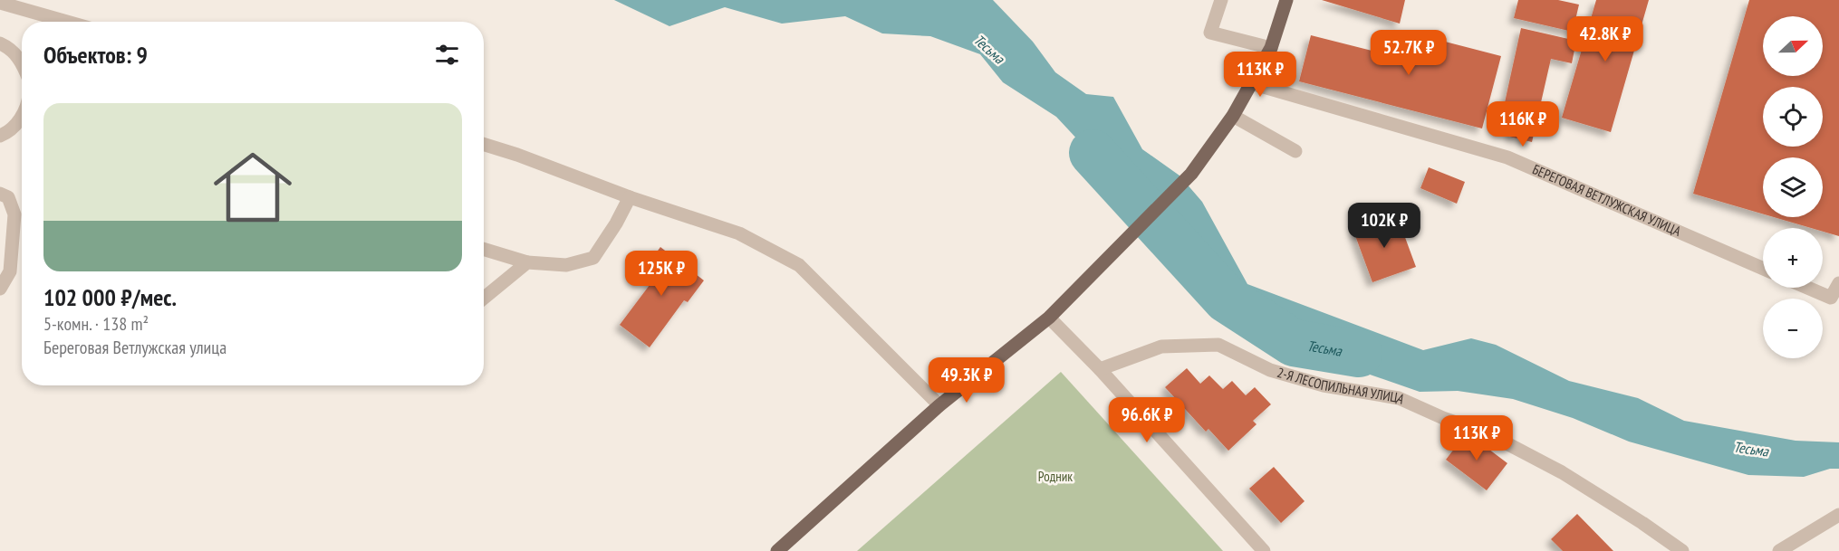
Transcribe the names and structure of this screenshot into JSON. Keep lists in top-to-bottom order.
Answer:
{
  "streets": {
    "street": ["БЕРЕГОВАЯ ВЕТЛУЖСКАЯ УЛИЦА", "2-Я ЛЕСОПИЛЬНАЯ УЛИЦА"]
  },
  "water": ["Тесьма"],
  "parks": ["Родник"],
  "north": "right",
  "page": {
    "map_buttons": ["+", "−"],
    "price": [
      "42.8K ₽",
      "52.7K ₽",
      "113K ₽",
      "116K ₽",
      "102K ₽",
      "125K ₽",
      "49.3K ₽",
      "96.6K ₽",
      "113K ₽"
    ],
    "heading": "Объектов: 9",
    "list": [
      {
        "name": "102 000 ₽/мес.",
        "note": "5-комн. · 138 m² · Береговая Ветлужская улица"
      }
    ]
  }
}
